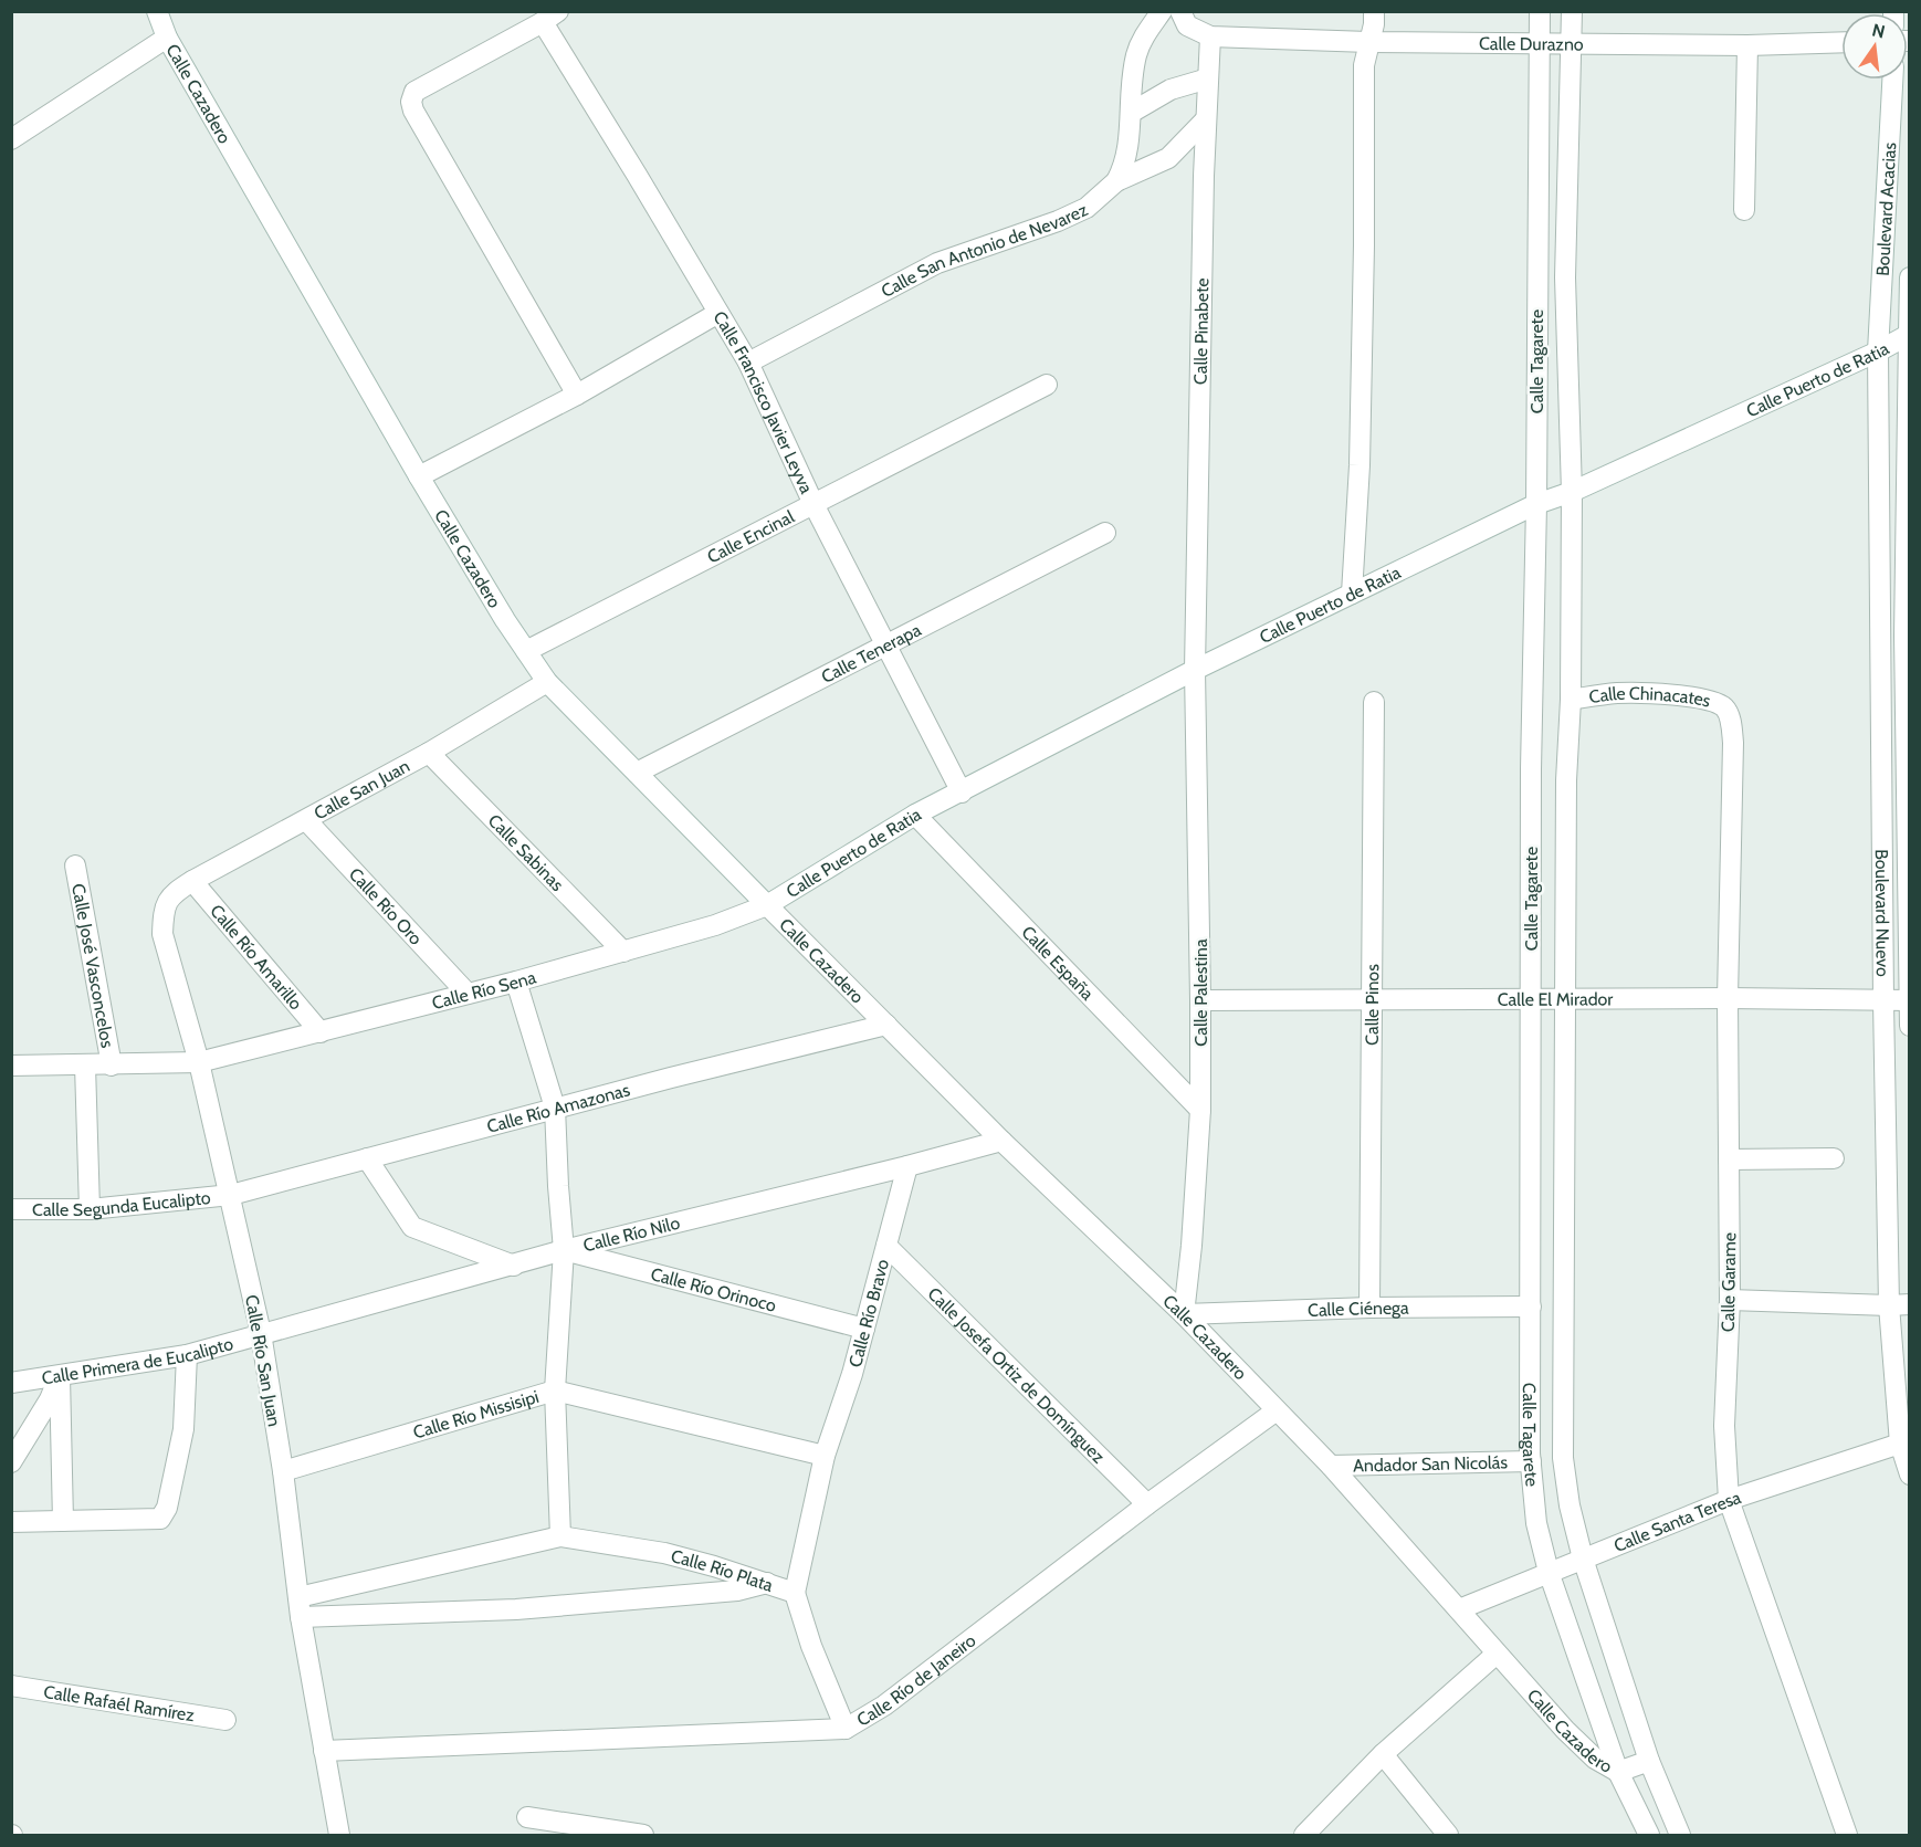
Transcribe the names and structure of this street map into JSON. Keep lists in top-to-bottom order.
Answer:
{
  "streets": {
    "street": [
      "Calle Durazno",
      "Calle Cazadero",
      "Boulevard Acacias",
      "Calle San Antonio de Nevarez",
      "Calle Pinabete",
      "Calle Tagarete",
      "Calle Puerto de Ratia",
      "Calle Francisco Javier Leyva",
      "Calle Encinal",
      "Calle Tenerapa",
      "Calle Chinacates",
      "Calle San Juan",
      "Calle Sabinas",
      "Calle Río Oro",
      "Boulevard Nuevo",
      "Calle Río Amarillo",
      "Calle España",
      "Calle José Vasconcelos",
      "Calle Río Sena",
      "Calle Palestina",
      "Calle El Mirador",
      "Calle Pinos",
      "Calle Río Amazonas",
      "Calle Segunda Eucalipto",
      "Calle Río Nilo",
      "Calle Garame",
      "Calle Río Orinoco",
      "Calle Ciénega",
      "Calle Río Bravo",
      "Calle Primera de Eucalipto",
      "Calle Río San Juan",
      "Calle Josefa Ortiz de Domínguez",
      "Calle Río Missisipi",
      "Andador San Nicolás",
      "Calle Santa Teresa",
      "Calle Río Plata",
      "Calle Río de Janeiro",
      "Calle Rafaél Ramírez"
    ]
  },
  "crossings": [
    ["Calle Durazno", "Calle Pinabete"],
    ["Calle Durazno", "Calle Tagarete"],
    ["Calle Cazadero", "Calle Tagarete"],
    ["Calle Cazadero", "Calle Puerto de Ratia"],
    ["Calle Cazadero", "Calle Encinal"],
    ["Calle Cazadero", "Calle Tenerapa"],
    ["Calle Cazadero", "Calle San Juan"],
    ["Calle Cazadero", "Calle Río Sena"],
    ["Calle Cazadero", "Calle Palestina"],
    ["Calle Cazadero", "Calle Río Amazonas"],
    ["Calle Cazadero", "Calle Río Nilo"],
    ["Calle Cazadero", "Calle Ciénega"],
    ["Calle Cazadero", "Andador San Nicolás"],
    ["Calle Cazadero", "Calle Santa Teresa"],
    ["Calle Cazadero", "Calle Río de Janeiro"],
    ["Boulevard Acacias", "Calle Puerto de Ratia"],
    ["Boulevard Acacias", "Boulevard Nuevo"],
    ["Calle San Antonio de Nevarez", "Calle Pinabete"],
    ["Calle San Antonio de Nevarez", "Calle Francisco Javier Leyva"],
    ["Calle Pinabete", "Calle Puerto de Ratia"],
    ["Calle Pinabete", "Calle Palestina"],
    ["Calle Tagarete", "Calle Puerto de Ratia"],
    ["Calle Tagarete", "Calle Chinacates"],
    ["Calle Tagarete", "Calle El Mirador"],
    ["Calle Tagarete", "Calle Ciénega"],
    ["Calle Tagarete", "Andador San Nicolás"],
    ["Calle Tagarete", "Calle Santa Teresa"],
    ["Calle Puerto de Ratia", "Calle Francisco Javier Leyva"],
    ["Calle Puerto de Ratia", "Boulevard Nuevo"],
    ["Calle Puerto de Ratia", "Calle España"],
    ["Calle Puerto de Ratia", "Calle Río Sena"],
    ["Calle Puerto de Ratia", "Calle Palestina"],
    ["Calle Francisco Javier Leyva", "Calle Encinal"],
    ["Calle Francisco Javier Leyva", "Calle Tenerapa"],
    ["Calle Chinacates", "Calle Garame"],
    ["Calle San Juan", "Calle Sabinas"],
    ["Calle San Juan", "Calle Río Oro"],
    ["Calle San Juan", "Calle Río Amarillo"],
    ["Calle San Juan", "Calle Río San Juan"],
    ["Calle Sabinas", "Calle Río Sena"],
    ["Calle Río Oro", "Calle Río Sena"],
    ["Boulevard Nuevo", "Calle El Mirador"],
    ["Boulevard Nuevo", "Calle Santa Teresa"],
    ["Calle Río Amarillo", "Calle Río Sena"],
    ["Calle España", "Calle Palestina"],
    ["Calle José Vasconcelos", "Calle Río Sena"],
    ["Calle Río Sena", "Calle Río San Juan"],
    ["Calle Palestina", "Calle El Mirador"],
    ["Calle Palestina", "Calle Ciénega"],
    ["Calle El Mirador", "Calle Pinos"],
    ["Calle El Mirador", "Calle Garame"],
    ["Calle Pinos", "Calle Ciénega"],
    ["Calle Río Amazonas", "Calle Segunda Eucalipto"],
    ["Calle Río Amazonas", "Calle Río San Juan"],
    ["Calle Segunda Eucalipto", "Calle Río San Juan"],
    ["Calle Río Nilo", "Calle Río Orinoco"],
    ["Calle Río Nilo", "Calle Río Bravo"],
    ["Calle Río Nilo", "Calle Primera de Eucalipto"],
    ["Calle Río Nilo", "Calle Río San Juan"],
    ["Calle Garame", "Calle Santa Teresa"],
    ["Calle Río Orinoco", "Calle Río Bravo"],
    ["Calle Río Bravo", "Calle Josefa Ortiz de Domínguez"],
    ["Calle Río Bravo", "Calle Río Missisipi"],
    ["Calle Primera de Eucalipto", "Calle Río San Juan"],
    ["Calle Río San Juan", "Calle Río Missisipi"],
    ["Calle Río San Juan", "Calle Río Plata"],
    ["Calle Río San Juan", "Calle Río de Janeiro"],
    ["Calle Josefa Ortiz de Domínguez", "Calle Río de Janeiro"]
  ],
  "north": "top"
}
